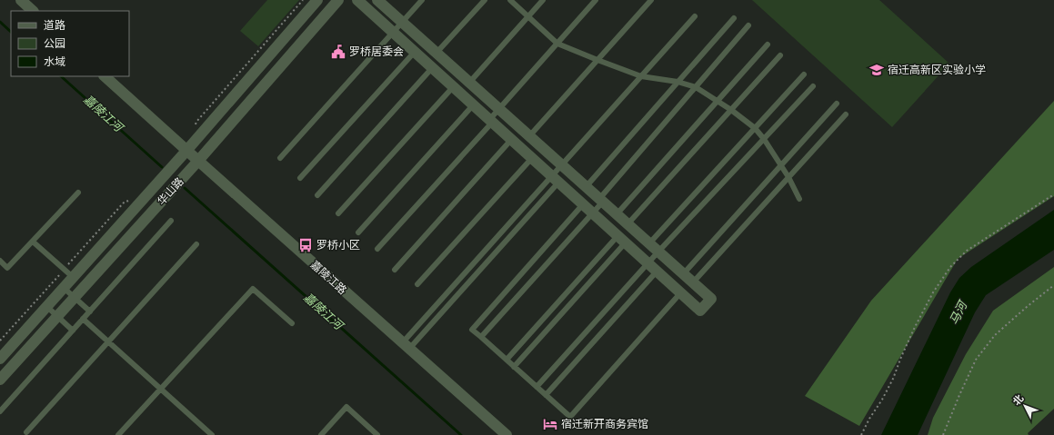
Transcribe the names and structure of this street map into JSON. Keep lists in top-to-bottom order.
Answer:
{
  "streets": {
    "street": ["华山路", "嘉陵江路"]
  },
  "crossings": [
    ["华山路", "嘉陵江路"]
  ],
  "water": ["嘉陵江河", "马河"],
  "places": {
    "public building": ["罗桥居委会"],
    "school or university": ["宿迁高新区实验小学"],
    "bus stop": ["罗桥小区"],
    "hotel": ["宿迁新开商务宾馆"]
  },
  "legend": ["道路", "公园", "水域"],
  "north": "top left"
}
